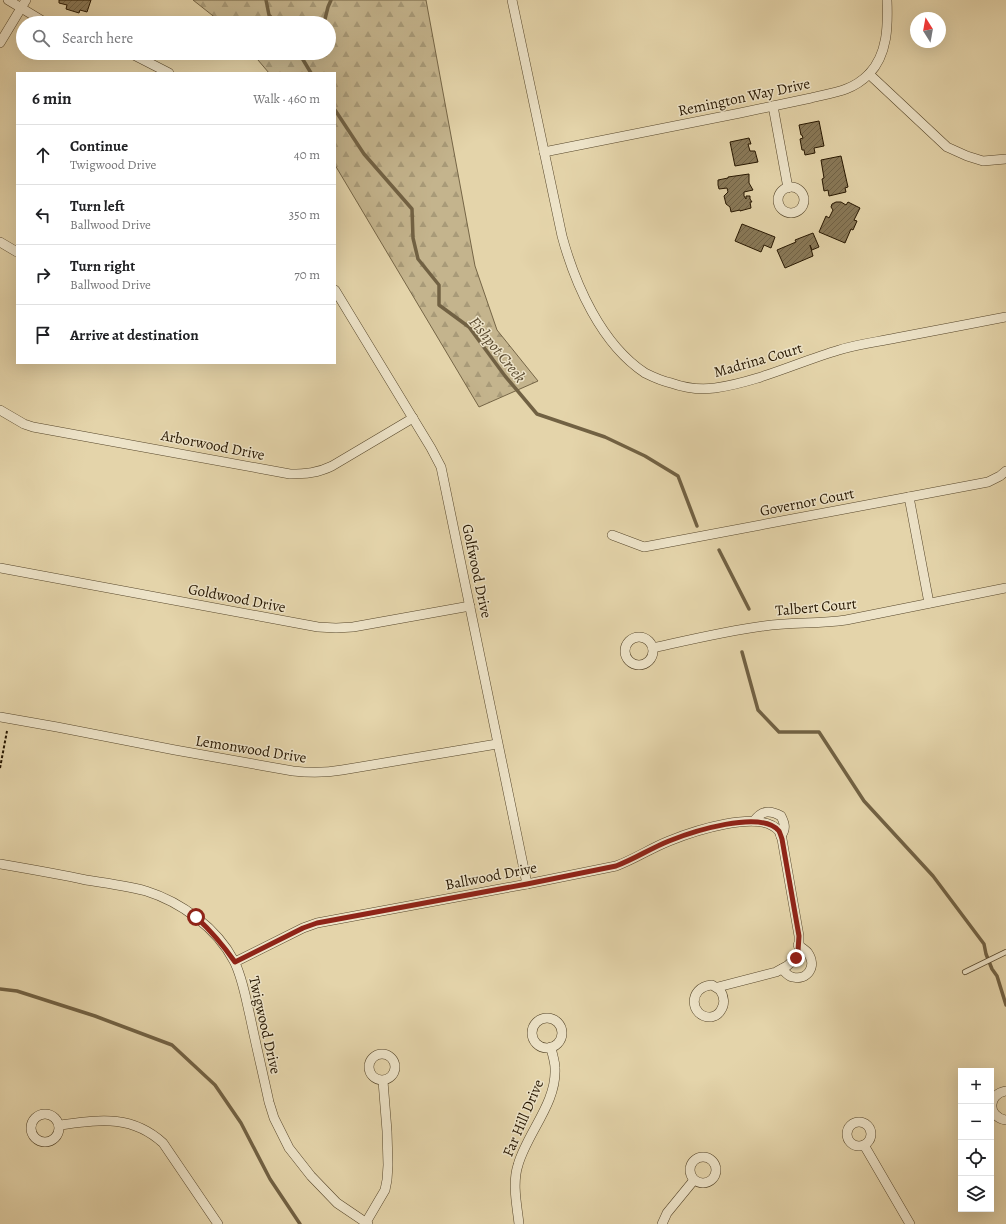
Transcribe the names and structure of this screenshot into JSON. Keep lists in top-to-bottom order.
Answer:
{
  "streets": {
    "street": [
      "Remington Way Drive",
      "Madrina Court",
      "Arborwood Drive",
      "Governor Court",
      "Golfwood Drive",
      "Goldwood Drive",
      "Talbert Court",
      "Lemonwood Drive",
      "Ballwood Drive",
      "Twigwood Drive",
      "Far Hill Drive"
    ]
  },
  "crossings": [
    ["Remington Way Drive", "Madrina Court"],
    ["Arborwood Drive", "Golfwood Drive"],
    ["Golfwood Drive", "Goldwood Drive"],
    ["Golfwood Drive", "Lemonwood Drive"],
    ["Golfwood Drive", "Ballwood Drive"],
    ["Ballwood Drive", "Twigwood Drive"]
  ],
  "water": ["Fishpot Creek"],
  "north": "top",
  "page": {
    "search": "Search here",
    "heading": ["6 min", "Walk · 460 m"],
    "list": [
      ["Continue", "Twigwood Drive", "40 m"],
      ["Turn left", "Ballwood Drive", "350 m"],
      ["Turn right", "Ballwood Drive", "70 m"],
      "Arrive at destination"
    ],
    "map_buttons": ["+", "−"]
  }
}
